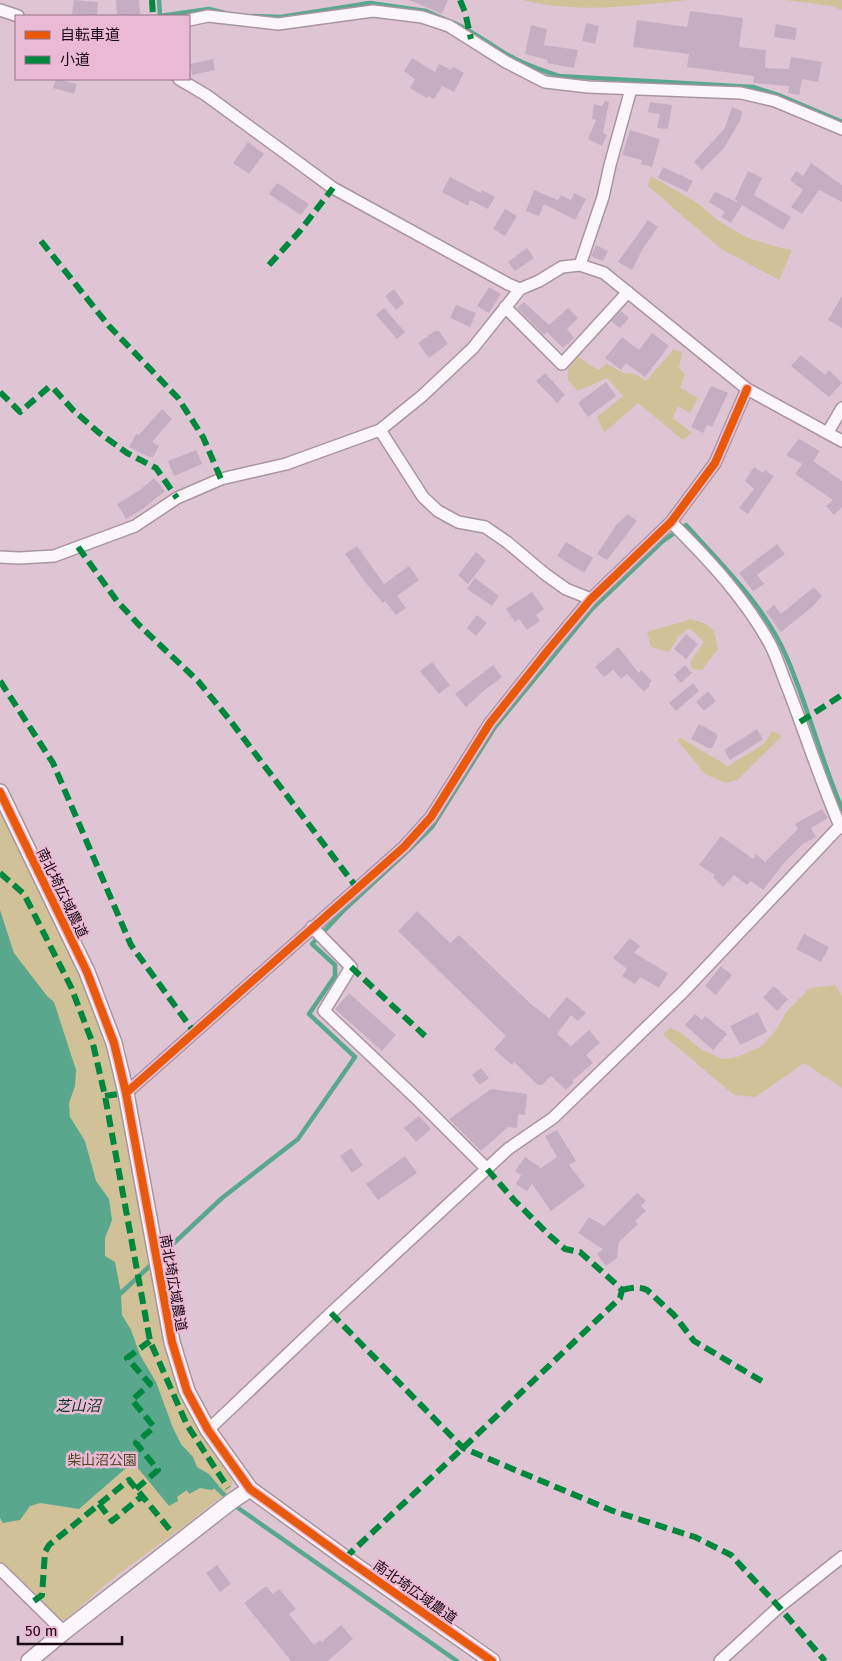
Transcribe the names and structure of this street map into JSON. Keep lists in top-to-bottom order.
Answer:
{
  "streets": {
    "street": ["南北埼広域農道"]
  },
  "water": ["芝山沼"],
  "parks": ["柴山沼公園"],
  "legend": ["自転車道", "小道"],
  "scale_bar": "50 m"
}
